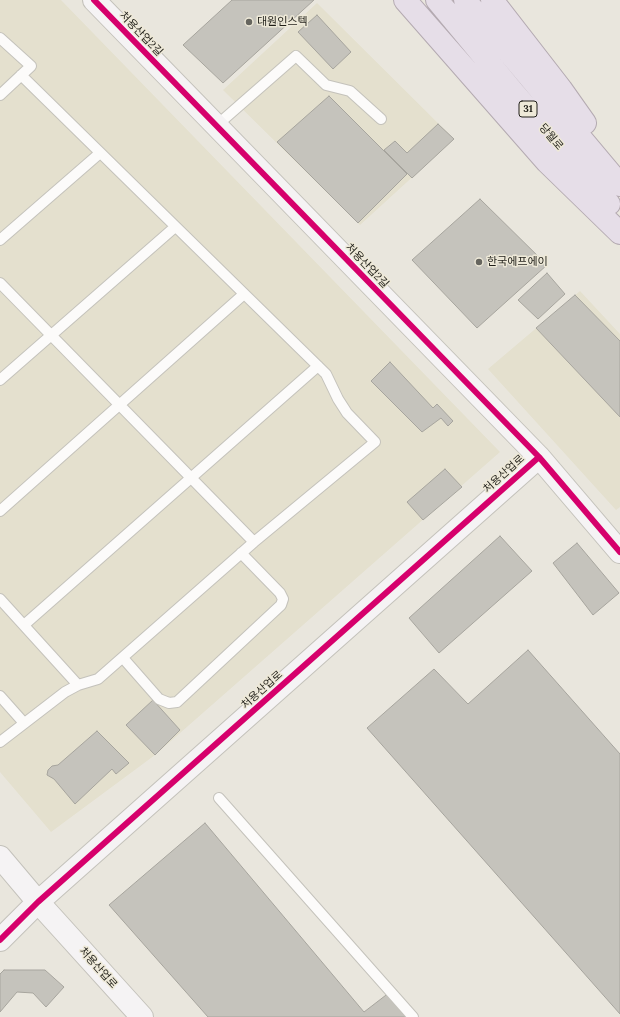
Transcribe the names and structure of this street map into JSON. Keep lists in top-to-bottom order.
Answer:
{
  "streets": {
    "highway": ["31", "당월로"],
    "street": ["처용산업2길", "처용산업로"]
  },
  "crossings": [
    ["처용산업2길", "처용산업로"]
  ],
  "places": ["대원인스텍", "한국에프에이"]
}
